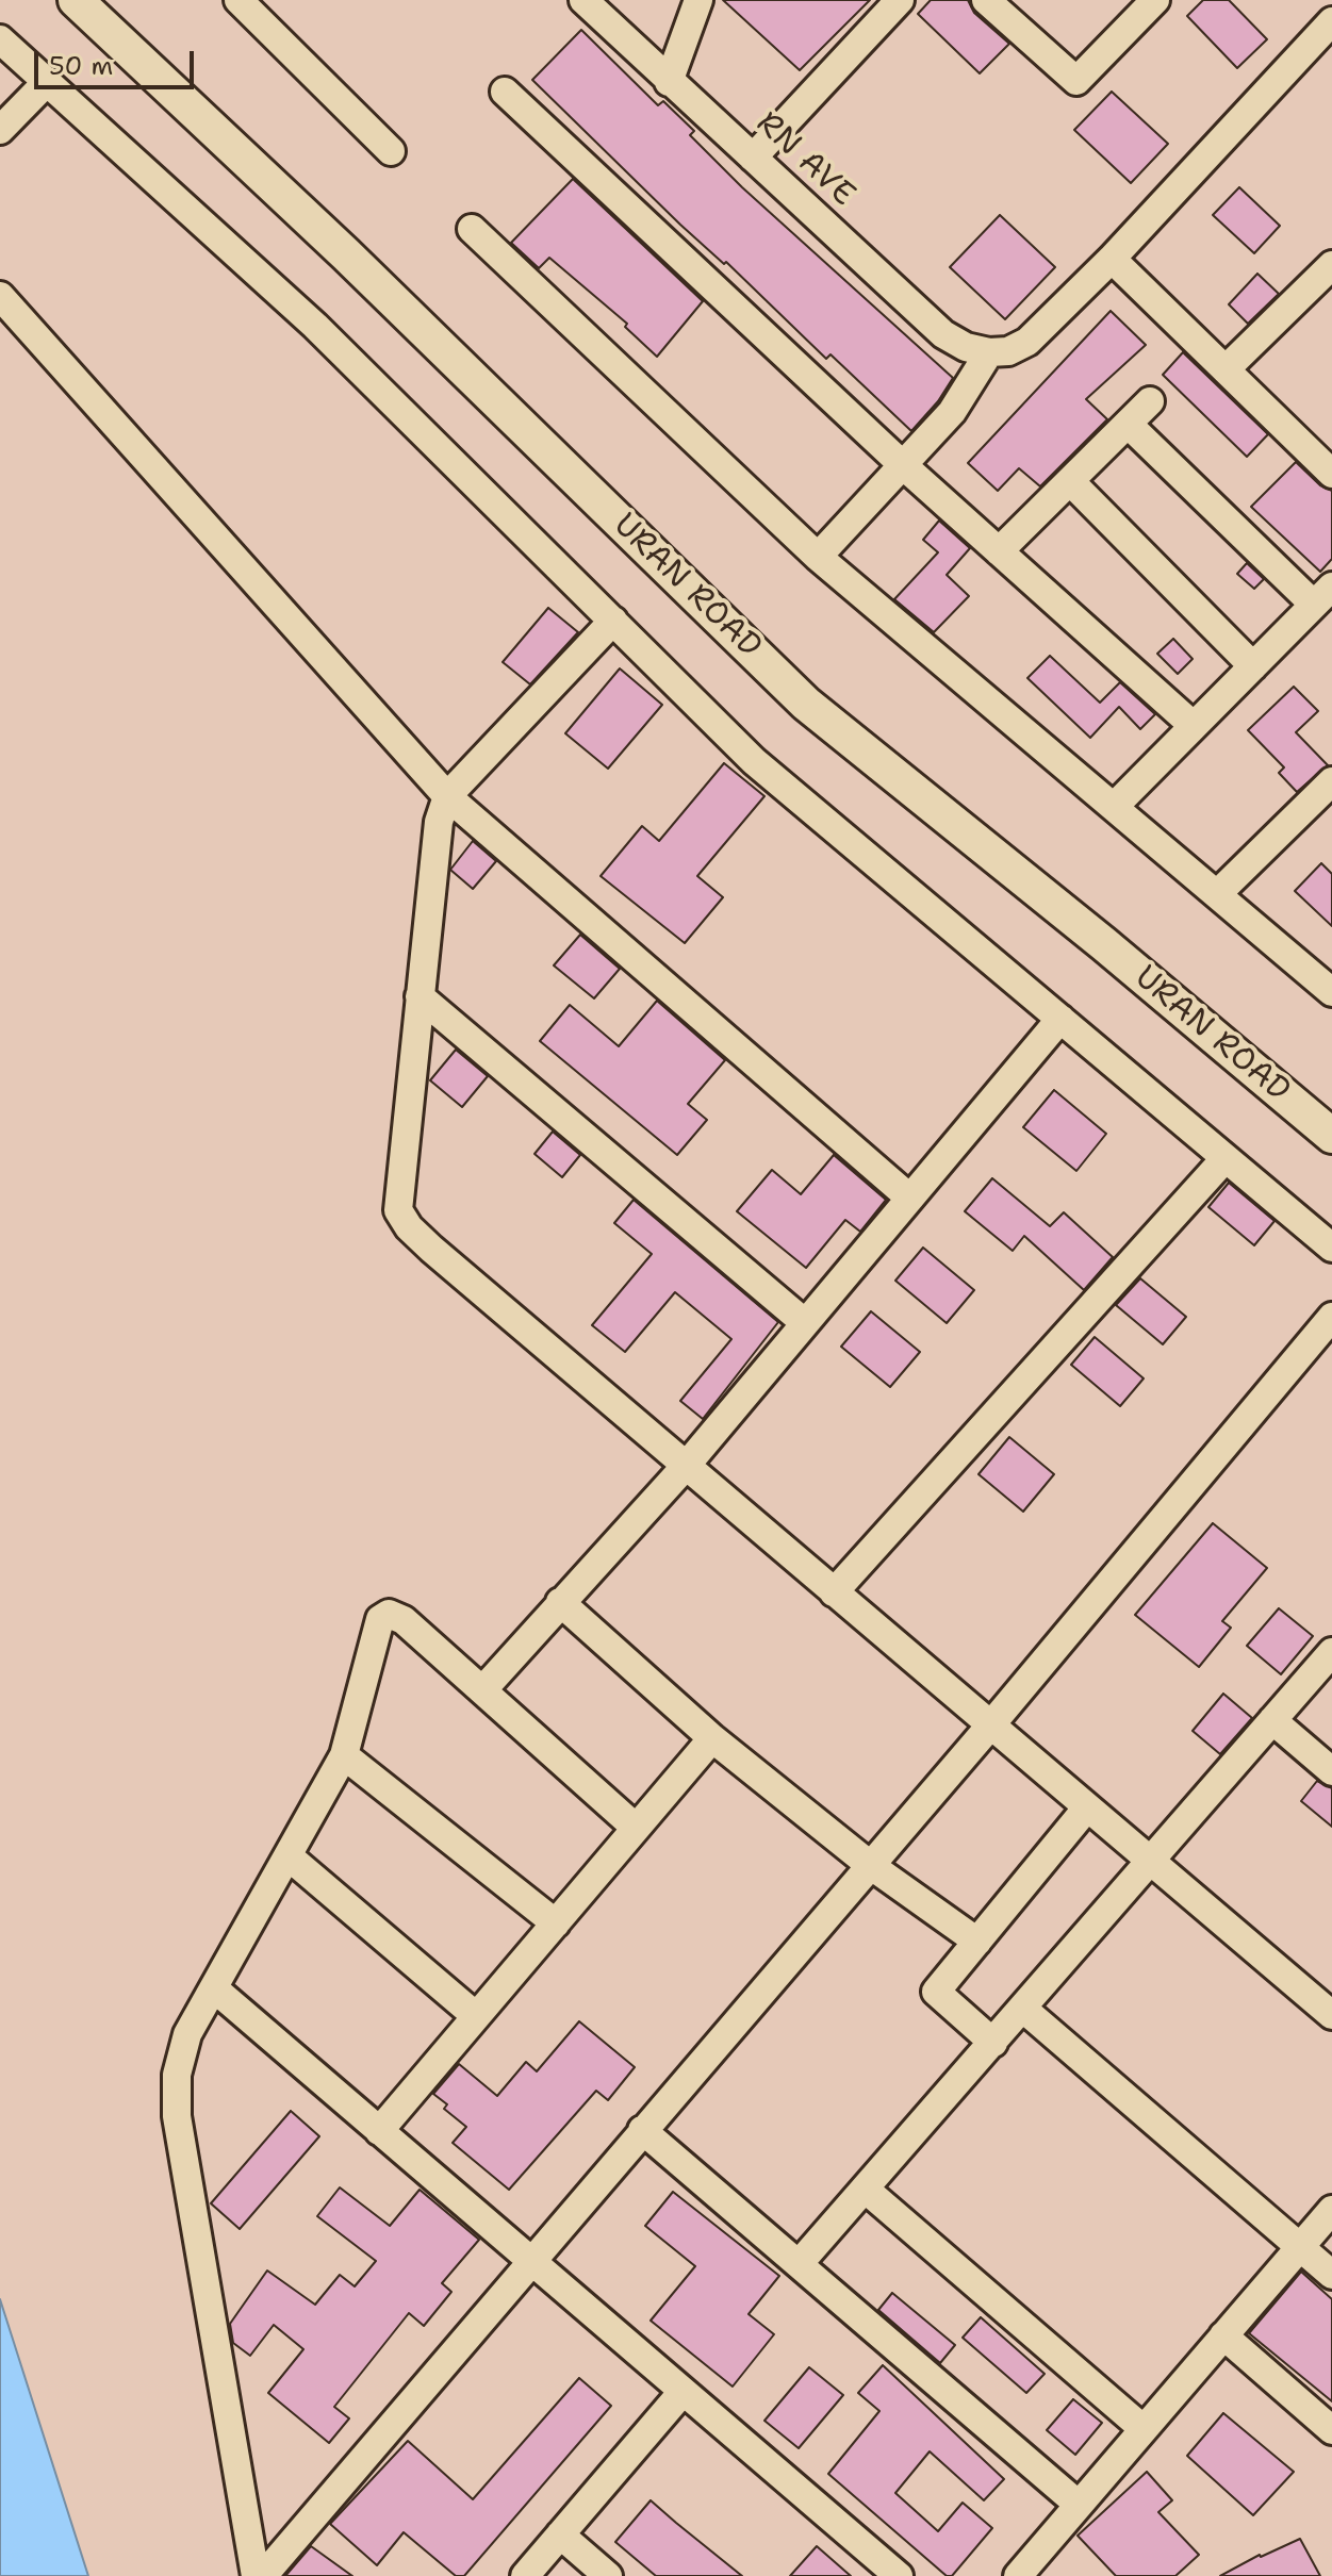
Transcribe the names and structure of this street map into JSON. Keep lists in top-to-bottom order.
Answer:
{
  "streets": {
    "main road": ["URAN ROAD"],
    "street": ["RN AVE"]
  },
  "scale_bar": "50 m"
}
